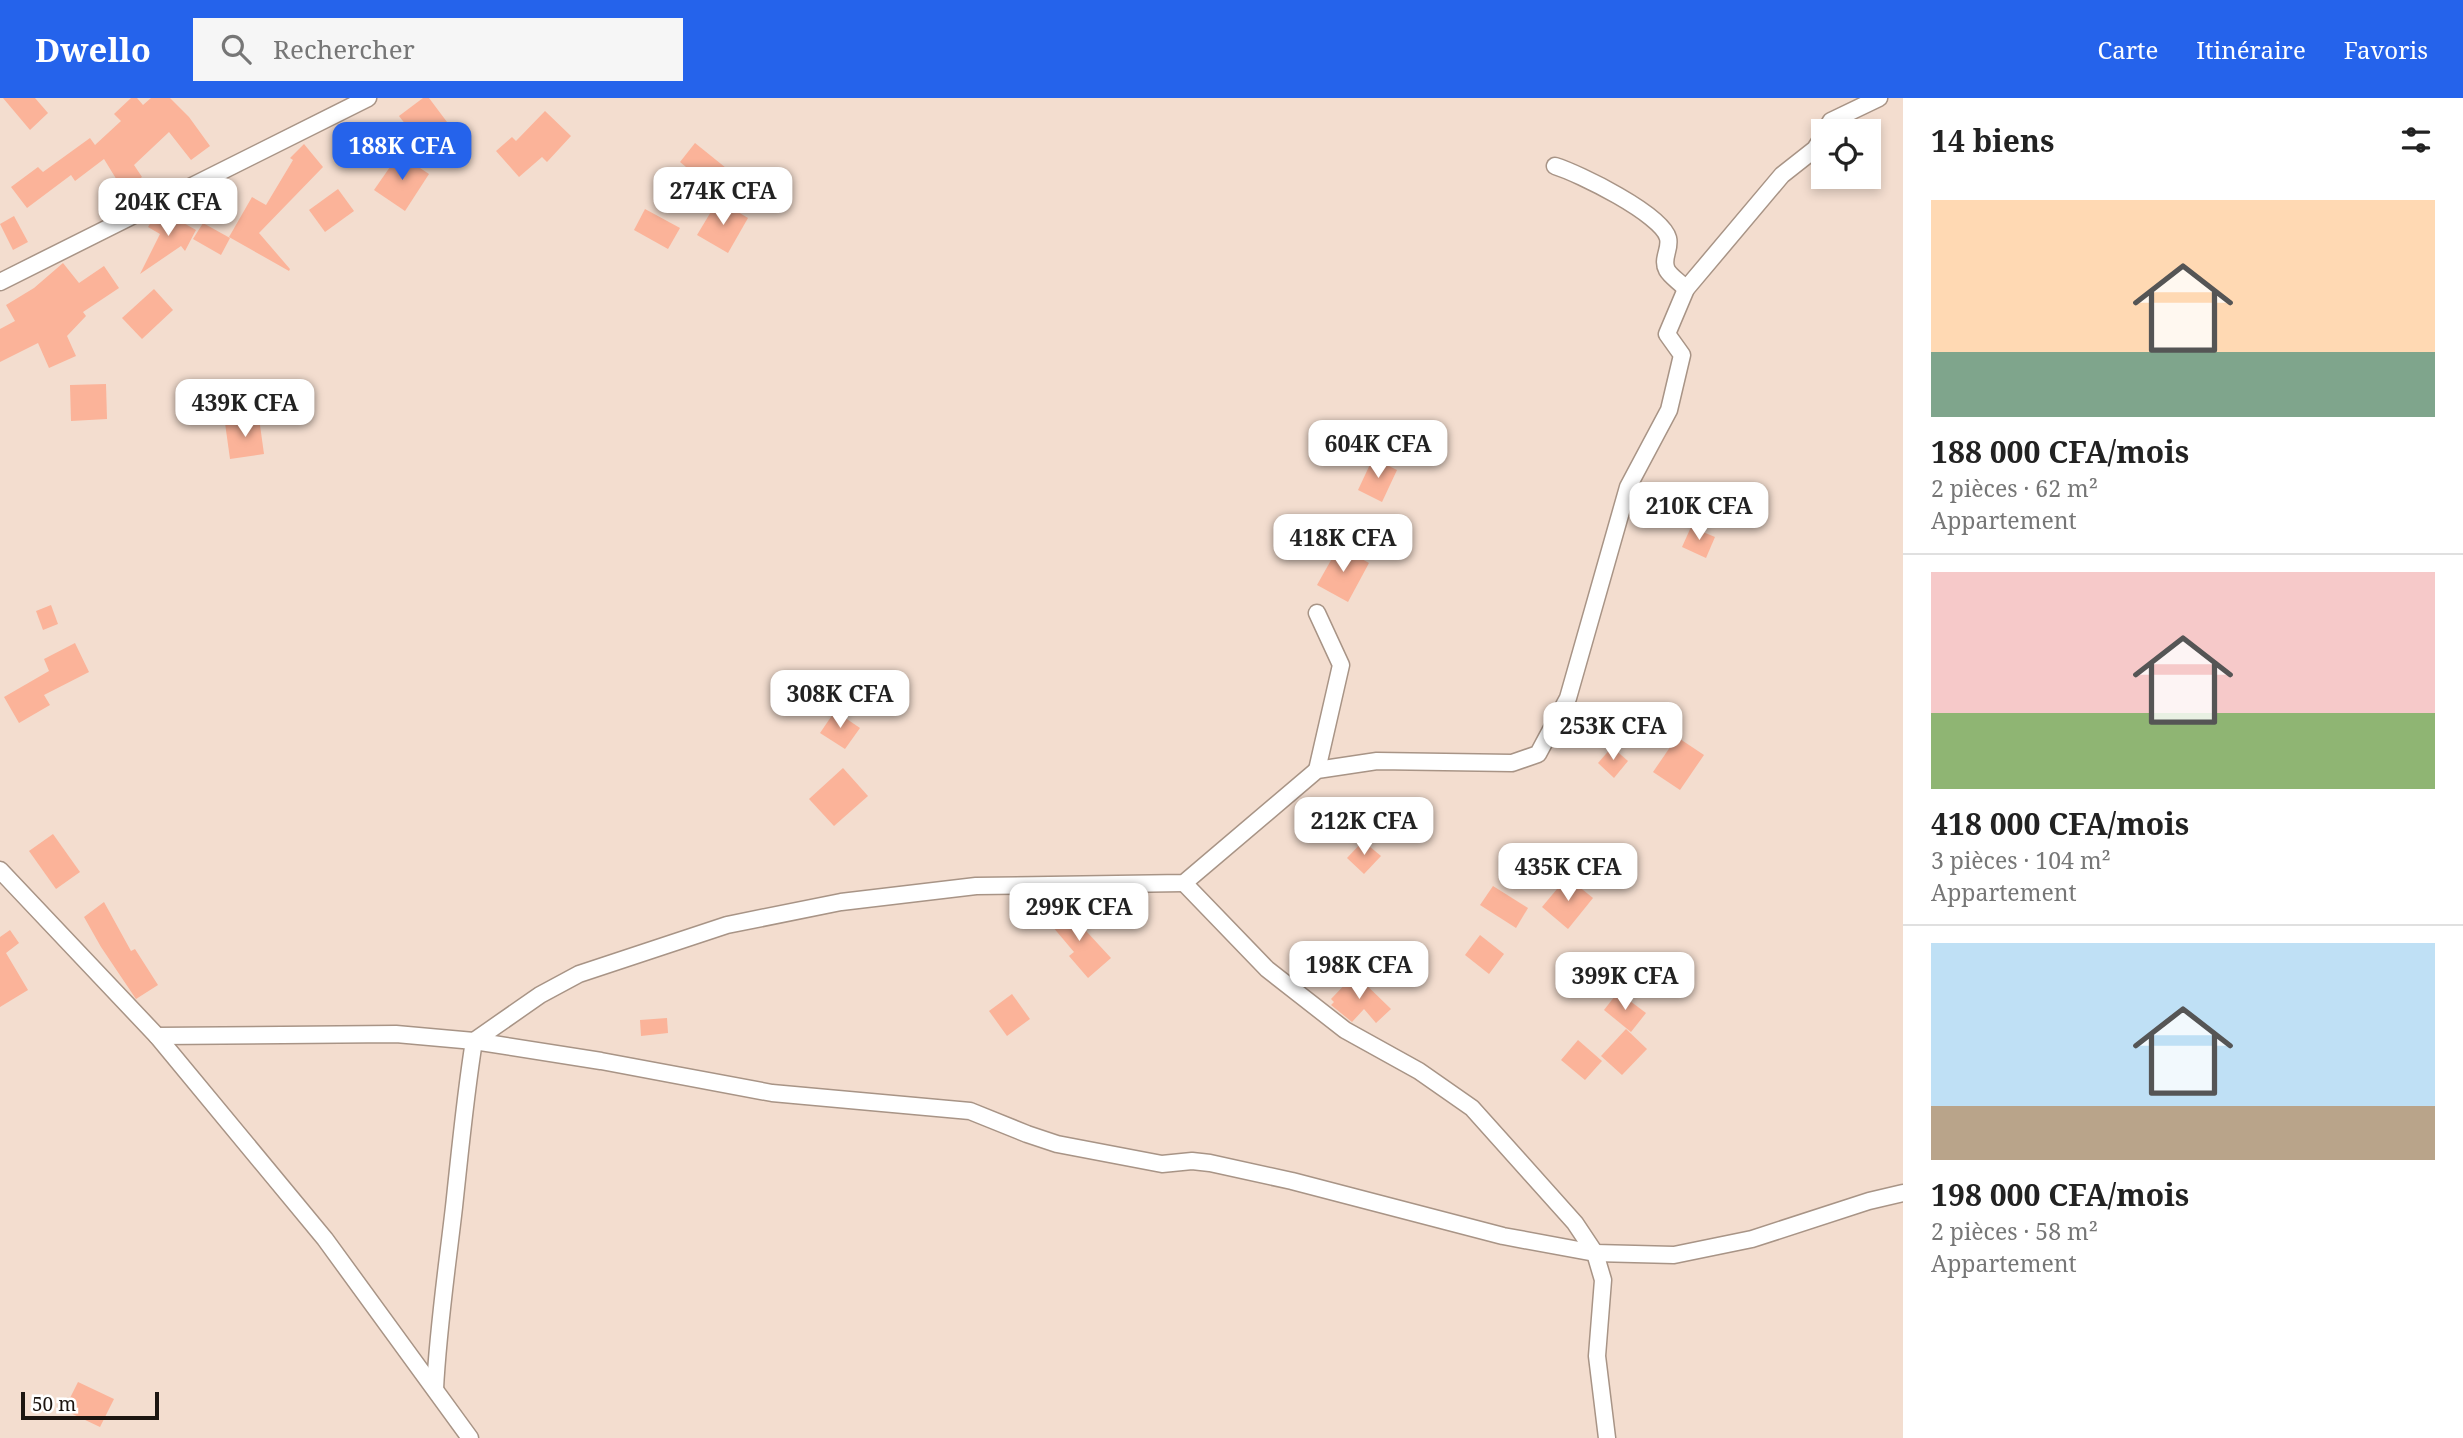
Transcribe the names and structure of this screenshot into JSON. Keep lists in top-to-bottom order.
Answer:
{
  "scale_bar": "50 m",
  "page": {
    "header": "Dwello",
    "search": "Rechercher",
    "nav": ["Carte", "Itinéraire", "Favoris"],
    "heading": "14 biens",
    "price": [
      "188K CFA",
      "274K CFA",
      "204K CFA",
      "439K CFA",
      "604K CFA",
      "210K CFA",
      "418K CFA",
      "308K CFA",
      "253K CFA",
      "212K CFA",
      "435K CFA",
      "299K CFA",
      "198K CFA",
      "399K CFA"
    ],
    "list": [
      {
        "name": "188 000 CFA/mois",
        "note": "2 pièces · 62 m² · Appartement"
      },
      {
        "name": "418 000 CFA/mois",
        "note": "3 pièces · 104 m² · Appartement"
      },
      {
        "name": "198 000 CFA/mois",
        "note": "2 pièces · 58 m² · Appartement"
      }
    ],
    "scale": "50 m"
  }
}
